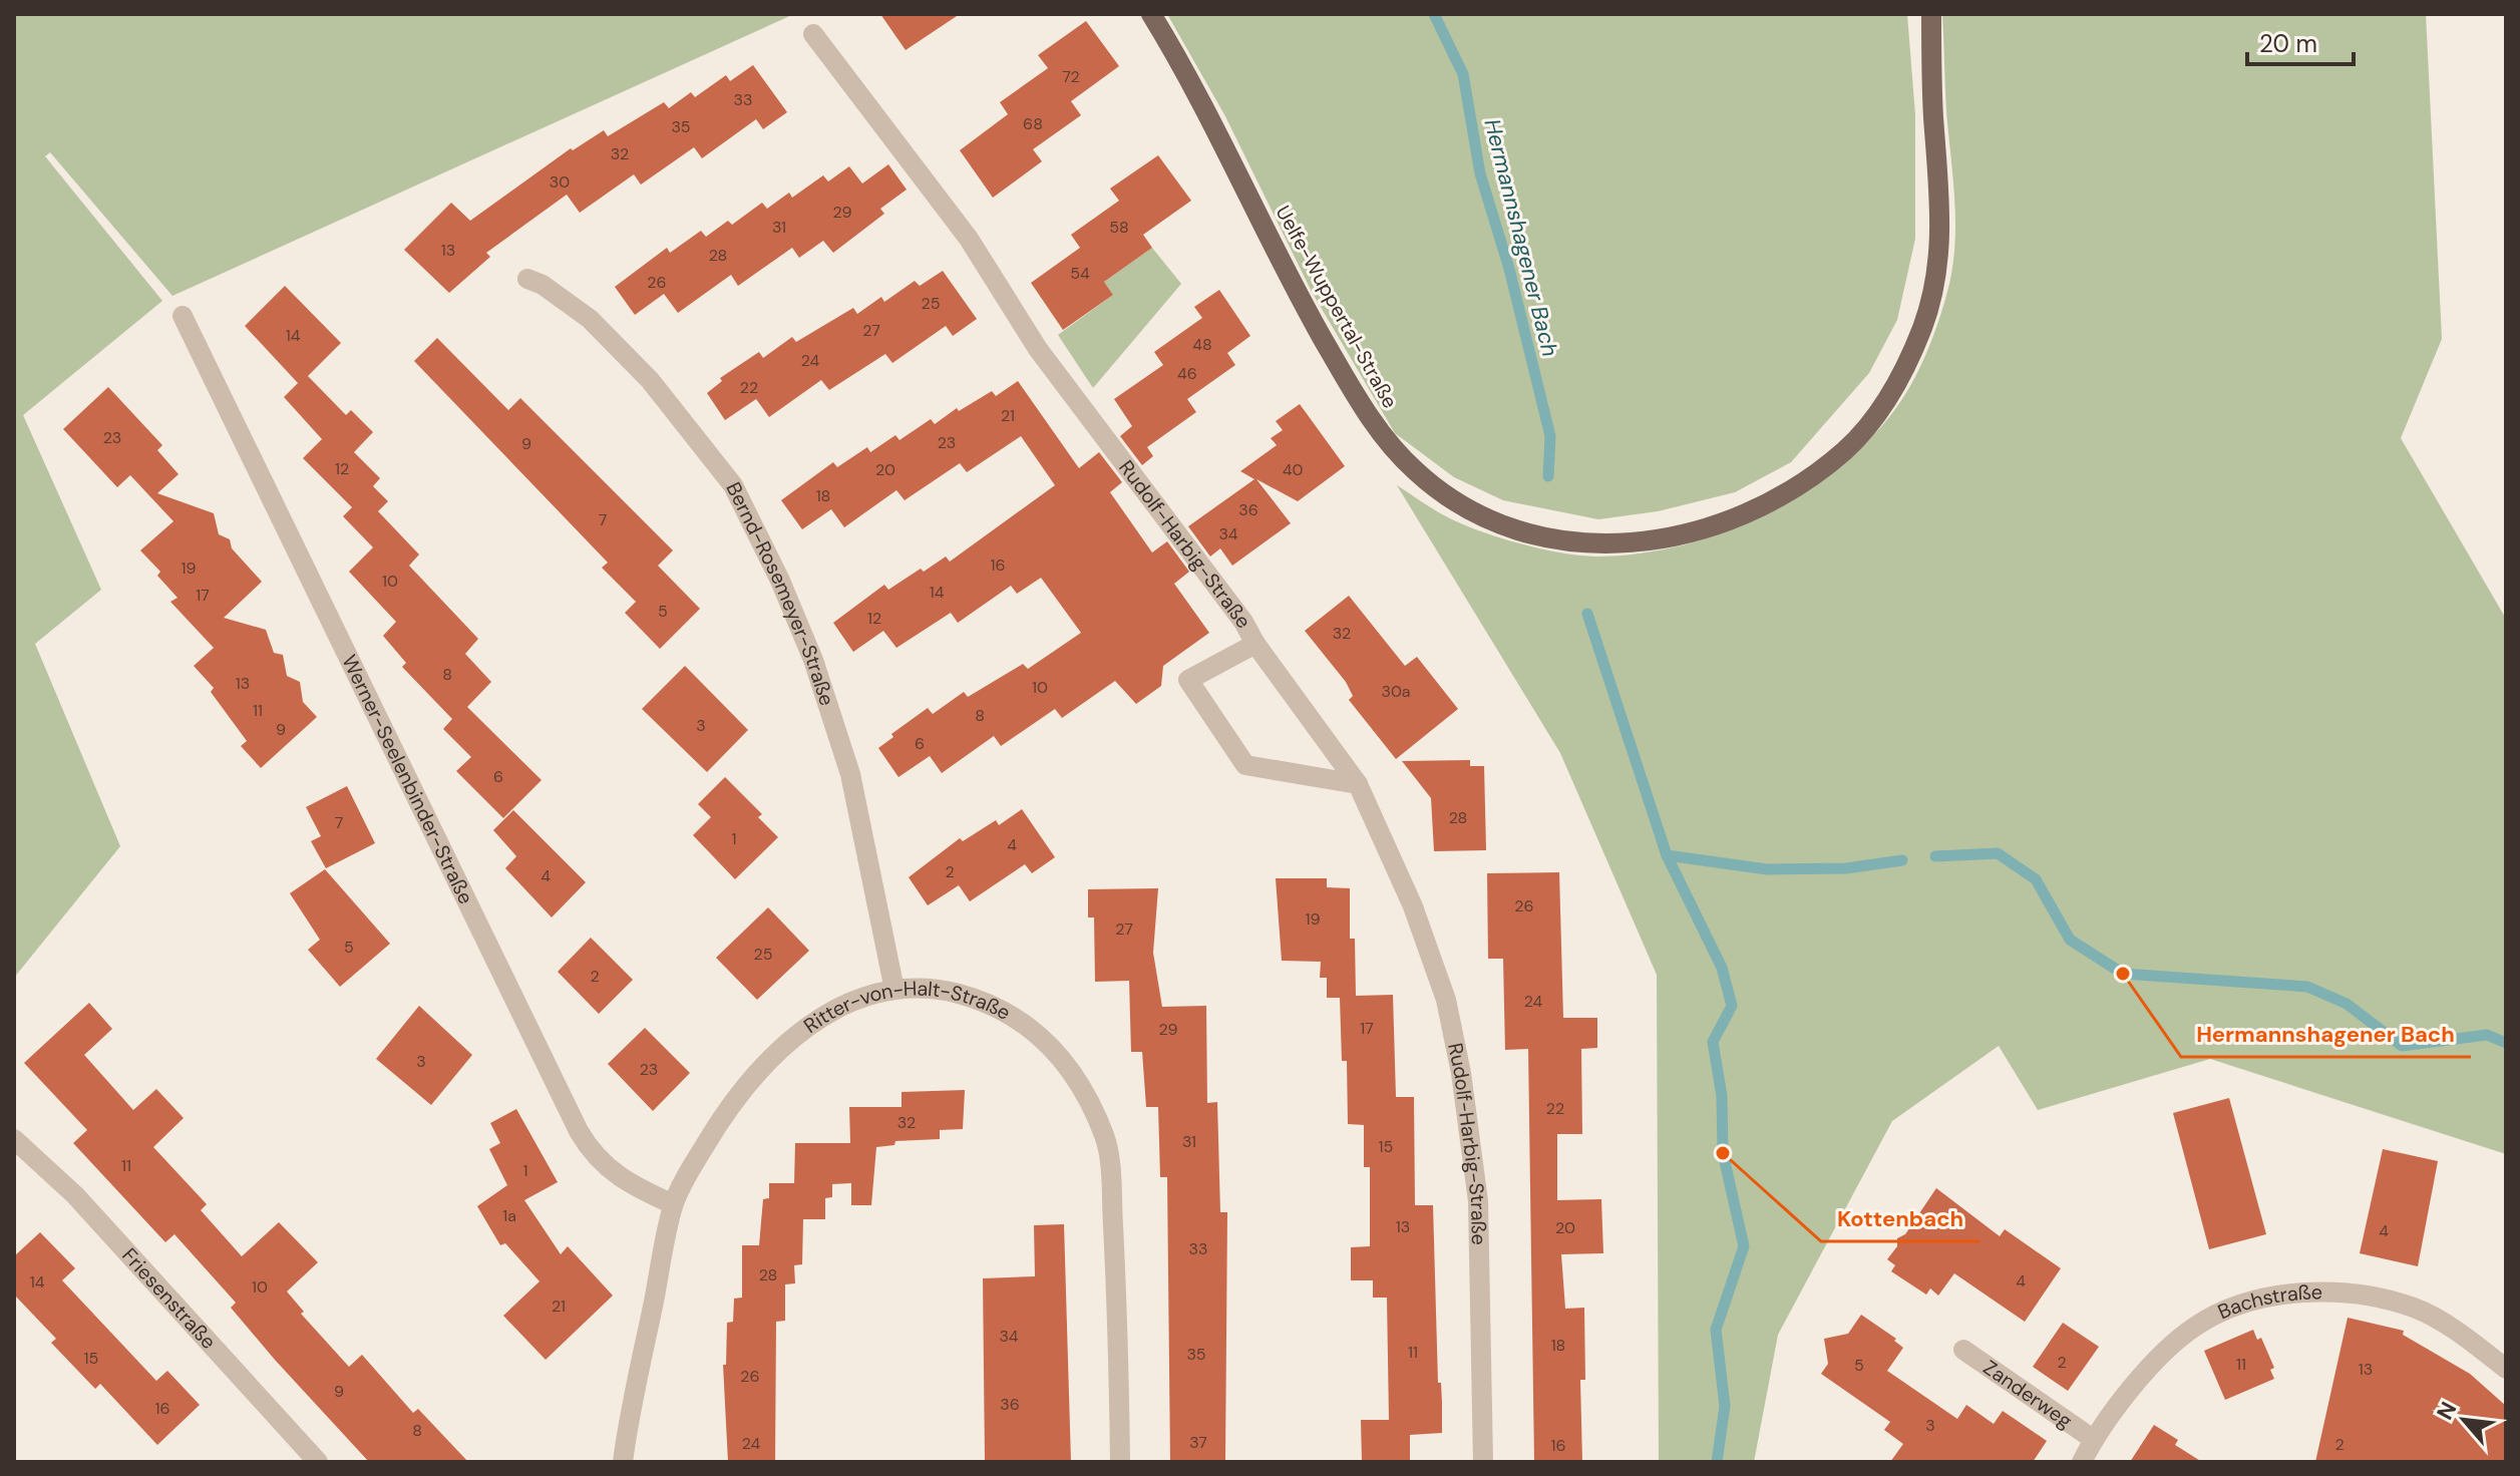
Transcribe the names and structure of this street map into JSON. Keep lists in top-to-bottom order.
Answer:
{
  "streets": {
    "main road": ["Uelfe-Wuppertal-Straße"],
    "street": [
      "Rudolf-Harbig-Straße",
      "Bernd-Rosemeyer-Straße",
      "Werner-Seelenbinder-Straße",
      "Ritter-von-Halt-Straße",
      "Friesenstraße",
      "Bachstraße",
      "Zanderweg"
    ]
  },
  "crossings": [
    ["Bernd-Rosemeyer-Straße", "Ritter-von-Halt-Straße"],
    ["Werner-Seelenbinder-Straße", "Ritter-von-Halt-Straße"],
    ["Bachstraße", "Zanderweg"]
  ],
  "water": ["Hermannshagener Bach"],
  "places": ["Hermannshagener Bach", "Kottenbach"],
  "house_numbers": [
    "72",
    "33",
    "68",
    "35",
    "32",
    "30",
    "29",
    "31",
    "58",
    "13",
    "28",
    "54",
    "26",
    "25",
    "27",
    "14",
    "48",
    "24",
    "46",
    "22",
    "21",
    "23",
    "23",
    "9",
    "12",
    "20",
    "40",
    "18",
    "36",
    "7",
    "34",
    "16",
    "19",
    "10",
    "14",
    "17",
    "5",
    "12",
    "32",
    "8",
    "13",
    "10",
    "30a",
    "11",
    "8",
    "3",
    "9",
    "6",
    "6",
    "28",
    "7",
    "1",
    "4",
    "2",
    "4",
    "26",
    "19",
    "27",
    "5",
    "25",
    "2",
    "24",
    "17",
    "29",
    "3",
    "23",
    "22",
    "32",
    "31",
    "15",
    "11",
    "1",
    "1a",
    "13",
    "20",
    "4",
    "33",
    "28",
    "4",
    "14",
    "10",
    "21",
    "34",
    "18",
    "11",
    "35",
    "15",
    "2",
    "11",
    "5",
    "13",
    "26",
    "9",
    "36",
    "16",
    "3",
    "8",
    "37",
    "24",
    "2",
    "16"
  ],
  "scale_bar": "20 m",
  "north": "top left"
}
